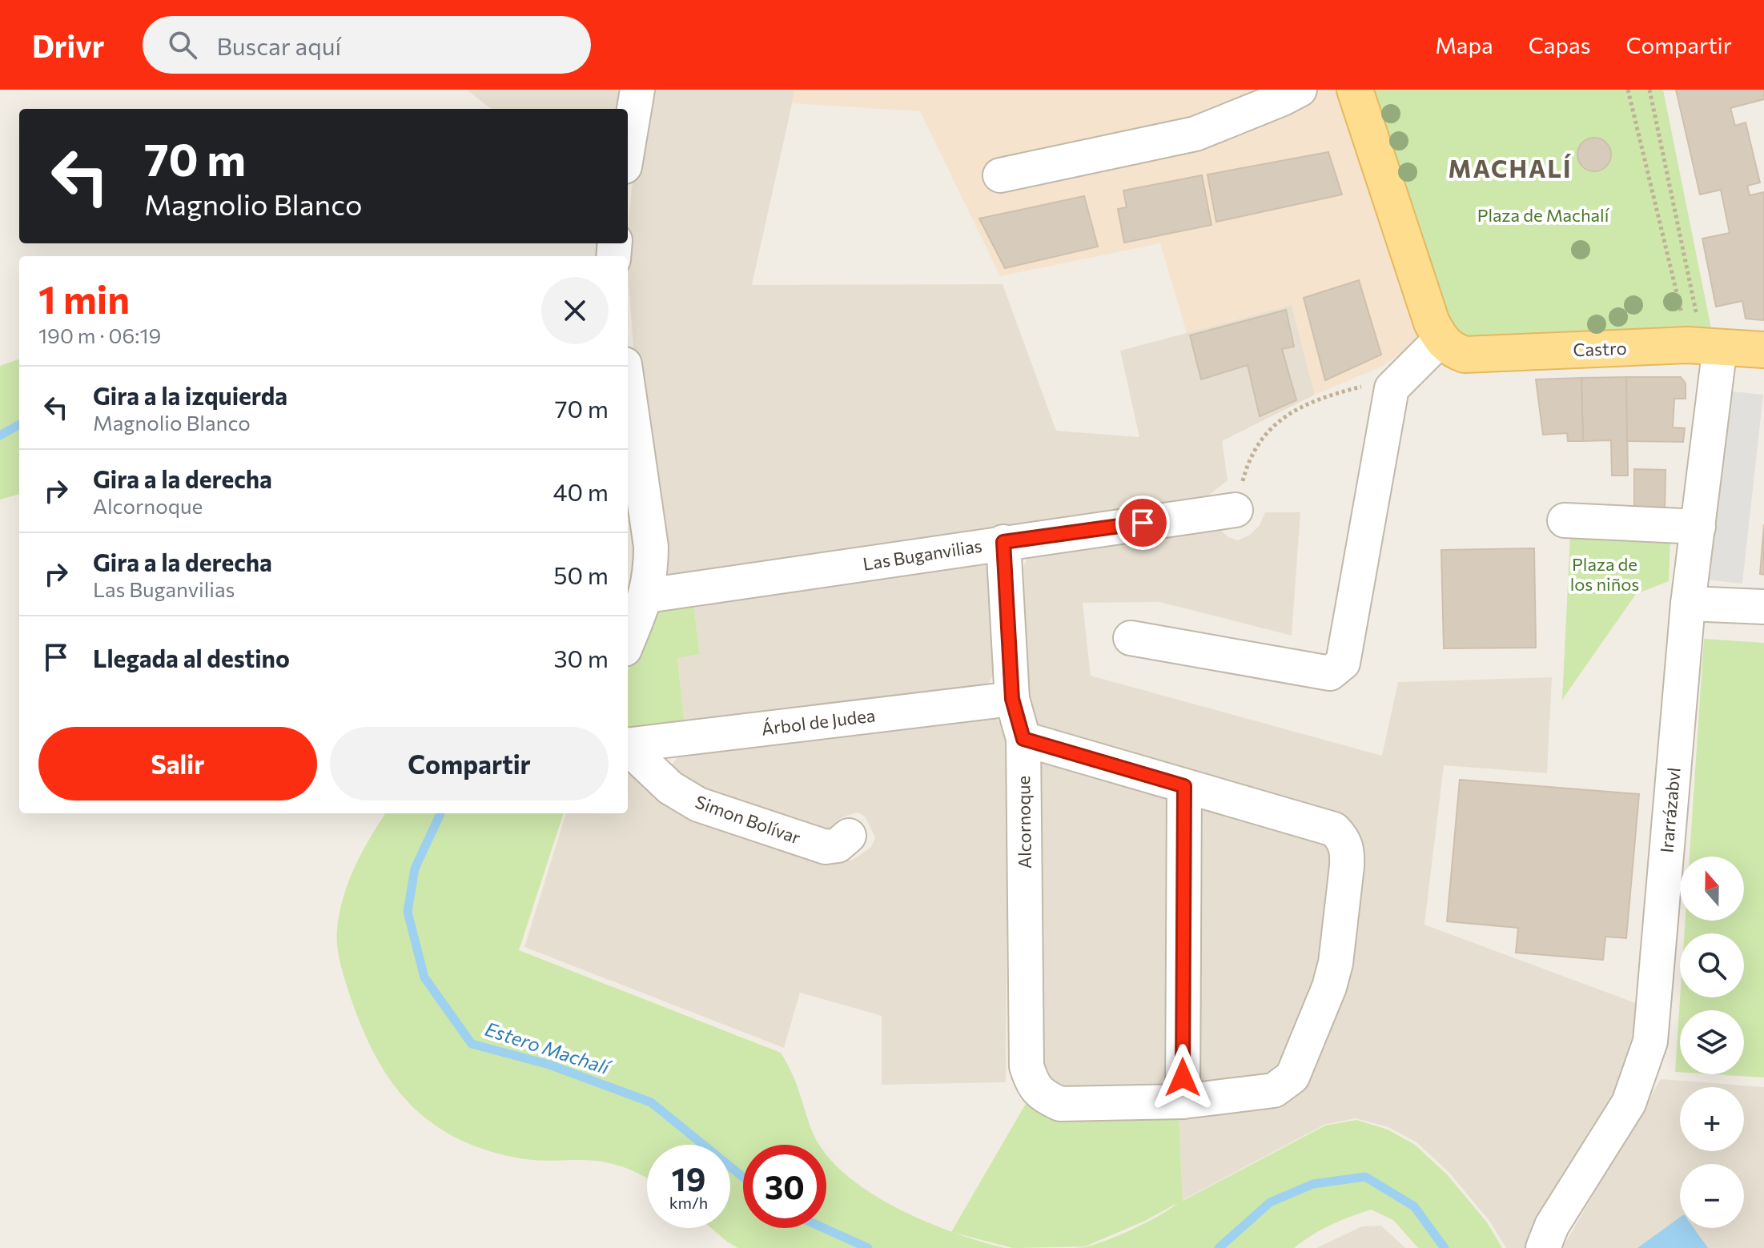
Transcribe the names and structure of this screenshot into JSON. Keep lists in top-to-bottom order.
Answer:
{
  "streets": {
    "main road": ["Castro"],
    "street": [
      "Las Buganvilias",
      "Árbol de Judea",
      "Irarrázabvl",
      "Simon Bolívar",
      "Alcornoque"
    ]
  },
  "crossings": [
    ["Castro", "Irarrázabvl"],
    ["Las Buganvilias", "Alcornoque"],
    ["Árbol de Judea", "Alcornoque"]
  ],
  "districts": ["MACHALÍ"],
  "water": ["Estero Machalí"],
  "parks": ["Plaza de Machalí", "Plaza de los niños"],
  "north": "top",
  "page": {
    "header": "Drivr",
    "search": "Buscar aquí",
    "nav": ["Mapa", "Capas", "Compartir"],
    "turn": ["70 m", "Magnolio Blanco"],
    "heading": ["1 min", "190 m · 06:19"],
    "list": [
      {
        "name": "Gira a la izquierda",
        "note": "Magnolio Blanco",
        "value": "70 m"
      },
      {
        "name": "Gira a la derecha",
        "note": "Alcornoque",
        "value": "40 m"
      },
      {
        "name": "Gira a la derecha",
        "note": "Las Buganvilias",
        "value": "50 m"
      },
      {
        "name": "Llegada al destino",
        "value": "30 m"
      }
    ],
    "buttons": ["Salir", "Compartir"],
    "map_buttons": ["+", "−"],
    "speed": "19 km/h",
    "limit": "30"
  }
}
